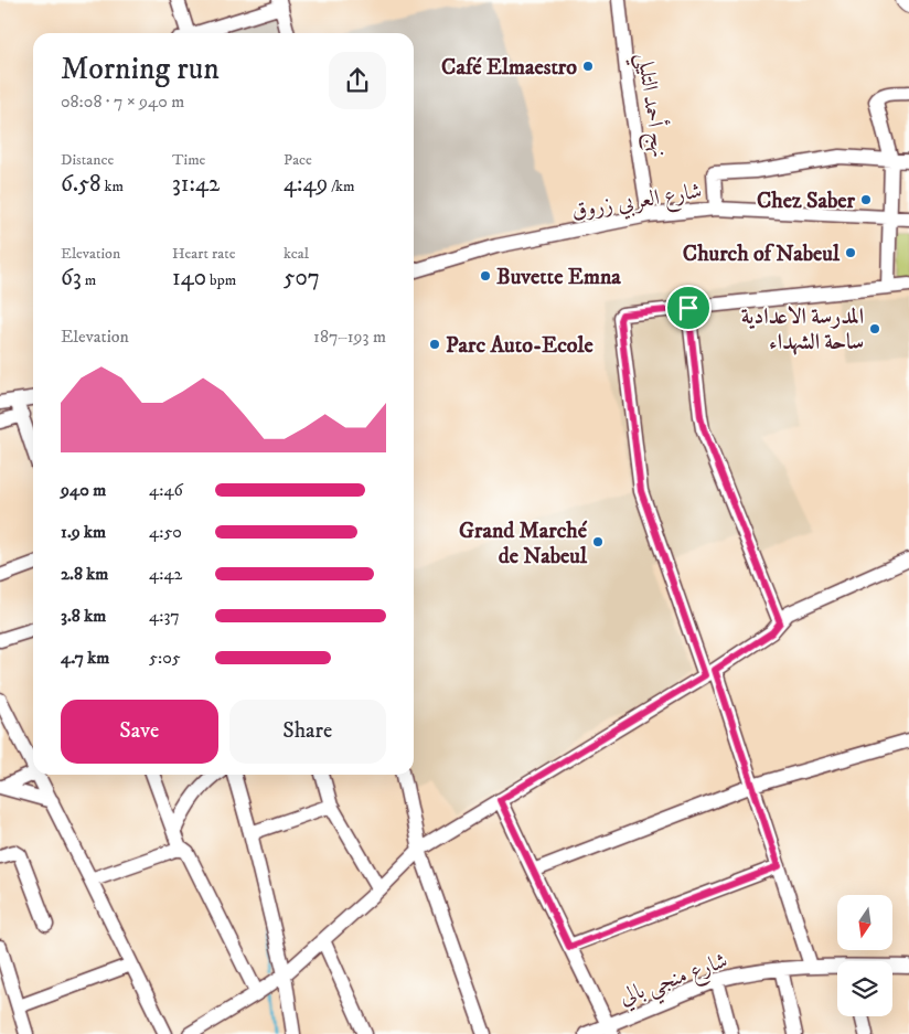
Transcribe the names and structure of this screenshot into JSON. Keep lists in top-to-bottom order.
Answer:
{
  "streets": {
    "street": ["نهج أحمد التليلي", "شارع العربي زروق", "شارع منجي بالي"]
  },
  "crossings": [
    ["نهج أحمد التليلي", "شارع العربي زروق"]
  ],
  "places": [
    "Café Elmaestro",
    "Chez Saber",
    "Church of Nabeul",
    "Buvette Emna",
    "المدرسة الاعدادية ساحة الشهداء",
    "Parc Auto-Ecole",
    "Grand Marché de Nabeul"
  ],
  "north": "bottom",
  "page": {
    "heading": ["Morning run", "08:08 · 7 × 940 m"],
    "stats": [
      ["Distance", "6.58 km"],
      ["Time", "31:42"],
      ["Pace", "4:49 /km"],
      ["Elevation", "63 m"],
      ["Heart rate", "140 bpm"],
      ["kcal", "507"]
    ],
    "chart": ["Elevation", "187–193 m"],
    "list": [
      {
        "name": "940 m",
        "note": "4:46"
      },
      {
        "name": "1.9 km",
        "note": "4:50"
      },
      {
        "name": "2.8 km",
        "note": "4:42"
      },
      {
        "name": "3.8 km",
        "note": "4:37"
      },
      {
        "name": "4.7 km",
        "note": "5:05"
      }
    ],
    "buttons": ["Save", "Share"]
  }
}
